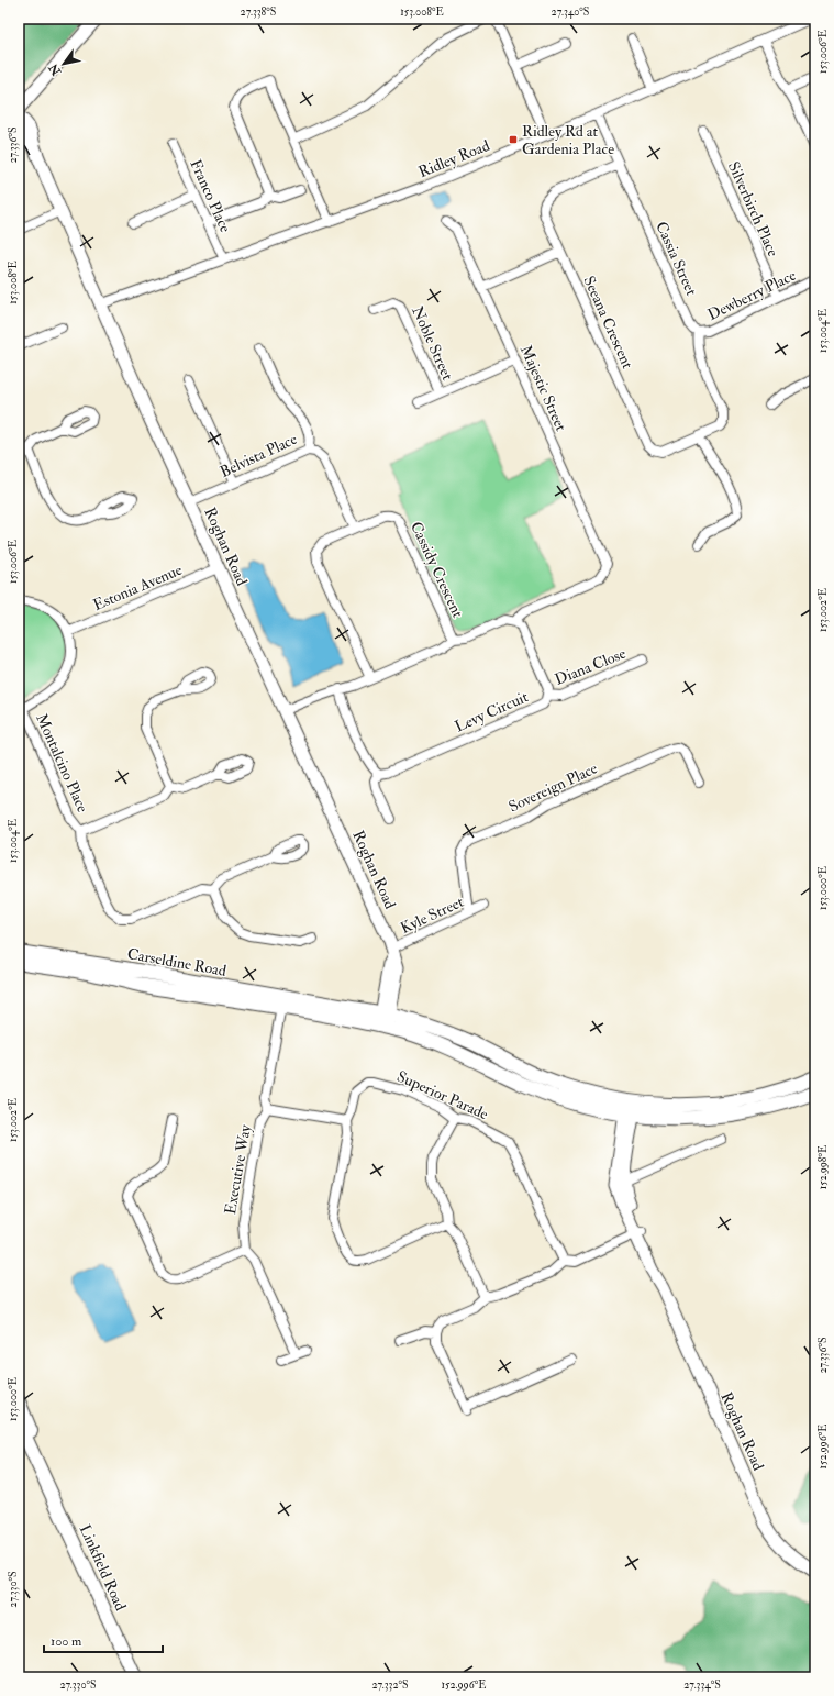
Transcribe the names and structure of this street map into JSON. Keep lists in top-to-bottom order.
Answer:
{
  "streets": {
    "main road": ["Carseldine Road", "Linkfield Road"],
    "street": [
      "Ridley Road",
      "Franco Place",
      "Silverbirch Place",
      "Cassia Street",
      "Dewberry Place",
      "Seeana Crescent",
      "Noble Street",
      "Majestic Street",
      "Belvista Place",
      "Roghan Road",
      "Cassidy Crescent",
      "Estonia Avenue",
      "Diana Close",
      "Levy Circuit",
      "Montalcino Place",
      "Sovereign Place",
      "Kyle Street",
      "Superior Parade",
      "Executive Way"
    ]
  },
  "crossings": [
    ["Ridley Road", "Franco Place"],
    ["Ridley Road", "Cassia Street"],
    ["Ridley Road", "Roghan Road"],
    ["Silverbirch Place", "Dewberry Place"],
    ["Cassia Street", "Dewberry Place"],
    ["Cassia Street", "Seeana Crescent"],
    ["Dewberry Place", "Seeana Crescent"],
    ["Majestic Street", "Levy Circuit"],
    ["Belvista Place", "Roghan Road"],
    ["Roghan Road", "Cassidy Crescent"],
    ["Roghan Road", "Estonia Avenue"],
    ["Roghan Road", "Kyle Street"],
    ["Roghan Road", "Carseldine Road"],
    ["Diana Close", "Levy Circuit"],
    ["Sovereign Place", "Kyle Street"],
    ["Carseldine Road", "Executive Way"]
  ],
  "places": {
    "transit": ["Ridley Rd at Gardenia Place"]
  },
  "scale_bar": "100 m",
  "north": "bottom left",
  "coordinates": [
    "27.338°S",
    "153.008°E",
    "27.340°S",
    "153.006°E",
    "27.336°S",
    "153.004°E",
    "153.002°E",
    "153.000°E",
    "152.998°E",
    "152.996°E",
    "27.330°S",
    "27.332°S",
    "27.334°S"
  ]
}
